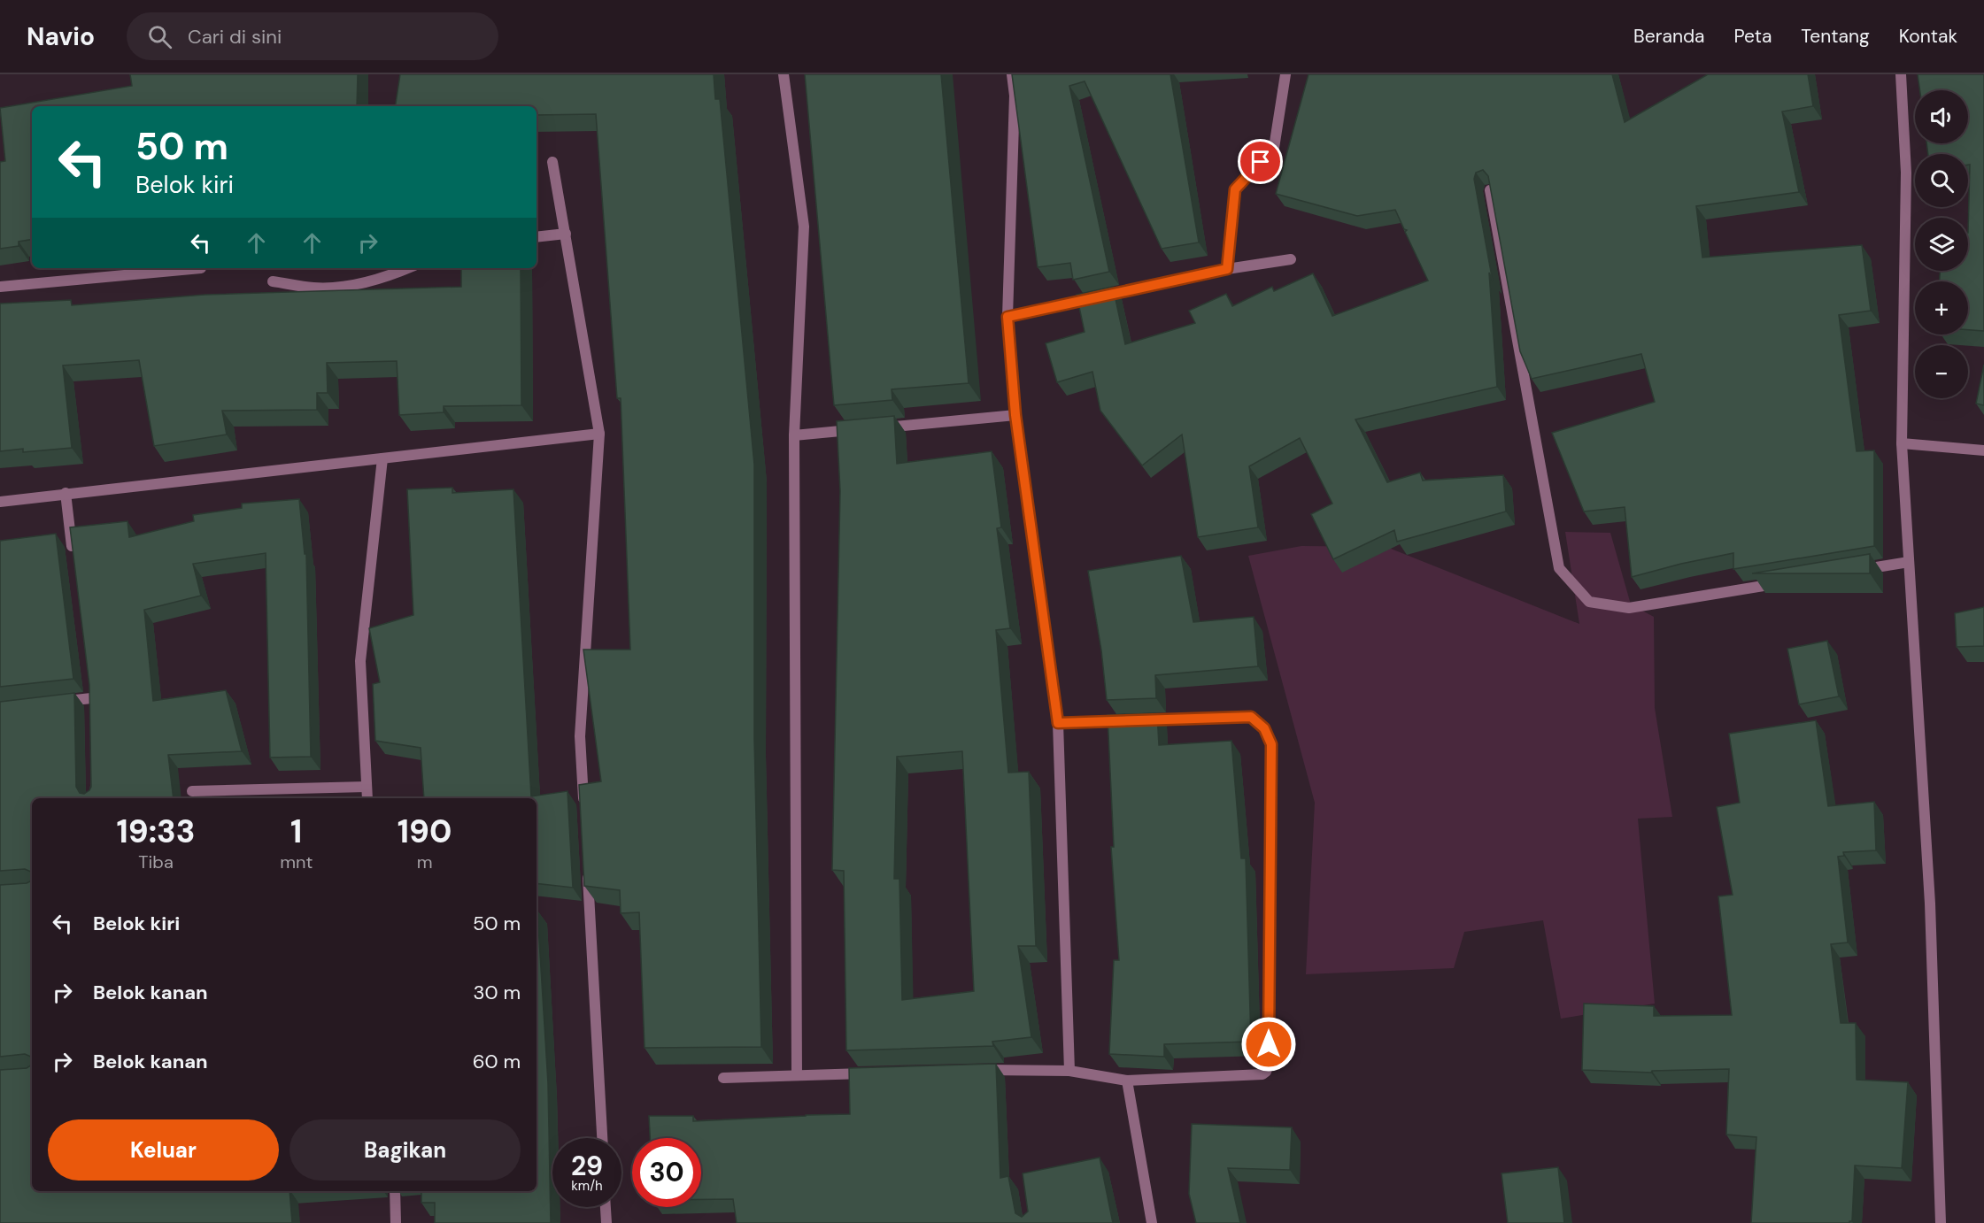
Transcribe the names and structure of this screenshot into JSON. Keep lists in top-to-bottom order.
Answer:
{
  "page": {
    "header": "Navio",
    "search": "Cari di sini",
    "nav": [
      "Beranda",
      "Peta",
      "Tentang",
      "Kontak"
    ],
    "map_buttons": ["+", "−"],
    "turn": ["50 m", "Belok kiri"],
    "eta": [
      "19:33",
      "Tiba",
      "1",
      "mnt",
      "190",
      "m"
    ],
    "list": [
      {
        "name": "Belok kiri",
        "value": "50 m"
      },
      {
        "name": "Belok kanan",
        "value": "30 m"
      },
      {
        "name": "Belok kanan",
        "value": "60 m"
      }
    ],
    "buttons": ["Keluar", "Bagikan"],
    "speed": "29 km/h",
    "limit": "30"
  }
}
